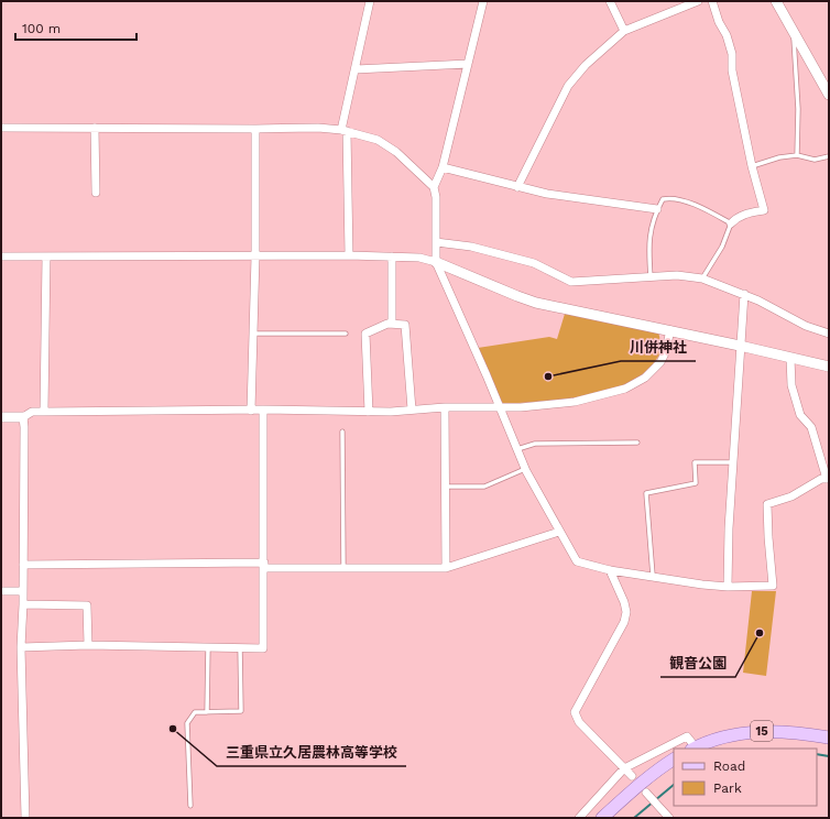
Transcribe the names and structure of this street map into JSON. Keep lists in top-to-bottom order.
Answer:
{
  "streets": {
    "main road": ["15"]
  },
  "places": ["川併神社", "観音公園", "三重県立久居農林高等学校"],
  "legend": ["Road", "Park"],
  "scale_bar": "100 m"
}
